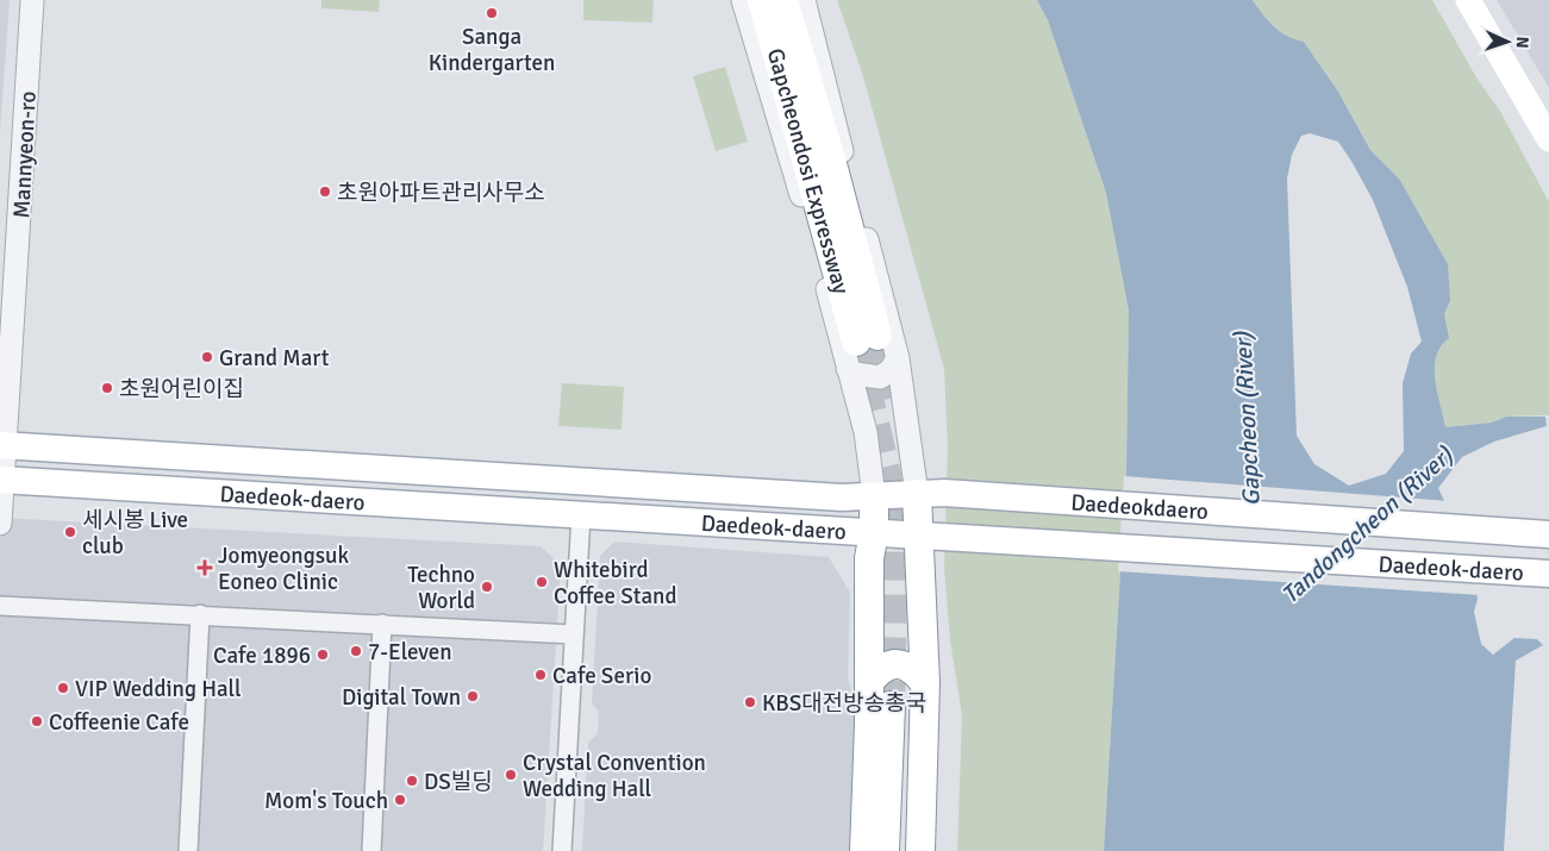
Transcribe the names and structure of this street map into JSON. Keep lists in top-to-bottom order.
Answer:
{
  "streets": {
    "highway": ["Gapcheondosi Expressway"],
    "main road": ["Daedeok-daero", "Daedeokdaero"],
    "street": ["Mannyeon-ro"]
  },
  "crossings": [
    ["Mannyeon-ro", "Daedeok-daero"],
    ["Daedeok-daero", "Daedeokdaero"]
  ],
  "water": ["Gapcheon (River)", "Tandongcheon (River)"],
  "places": {
    "other": [
      "Sanga Kindergarten",
      "초원아파트관리사무소",
      "Grand Mart",
      "초원어린이집",
      "세시봉 Live club",
      "Whitebird Coffee Stand",
      "Techno World",
      "7-Eleven",
      "Cafe 1896",
      "Cafe Serio",
      "VIP Wedding Hall",
      "Digital Town",
      "KBS대전방송총국",
      "Coffeenie Cafe",
      "Crystal Convention Wedding Hall",
      "DS빌딩",
      "Mom's Touch"
    ],
    "health": ["Jomyeongsuk Eoneo Clinic"]
  },
  "north": "right"
}
